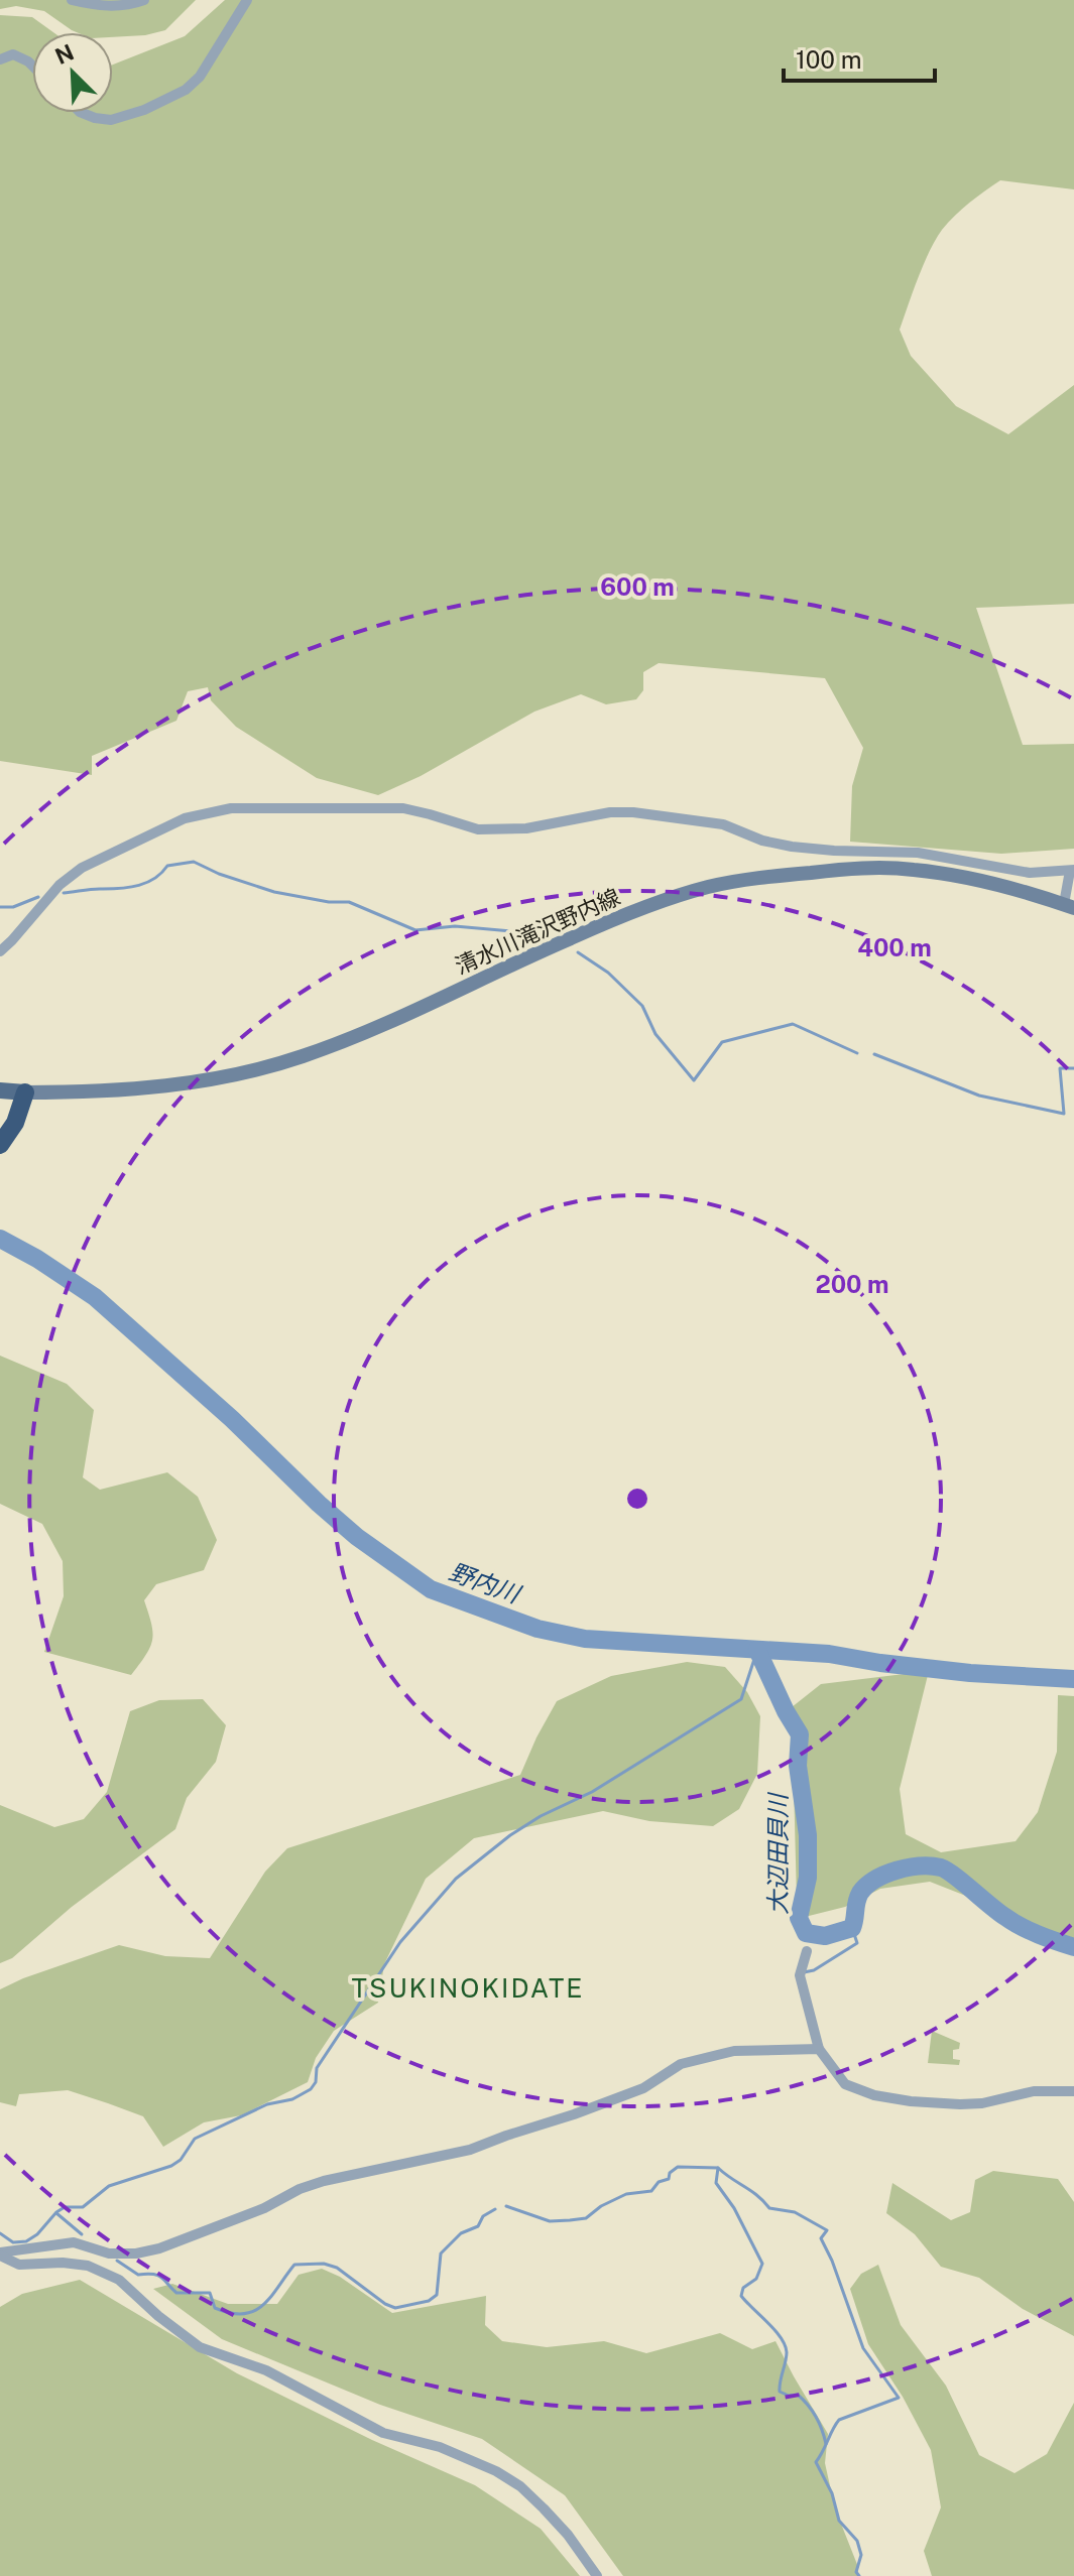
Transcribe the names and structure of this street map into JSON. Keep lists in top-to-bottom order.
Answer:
{
  "streets": {
    "main road": ["清水川滝沢野内線"]
  },
  "districts": ["TSUKINOKIDATE"],
  "water": ["野内川", "大辺田貝川"],
  "scale_bar": "100 m",
  "north": "top left",
  "rings": ["600 m", "400 m", "200 m"]
}
